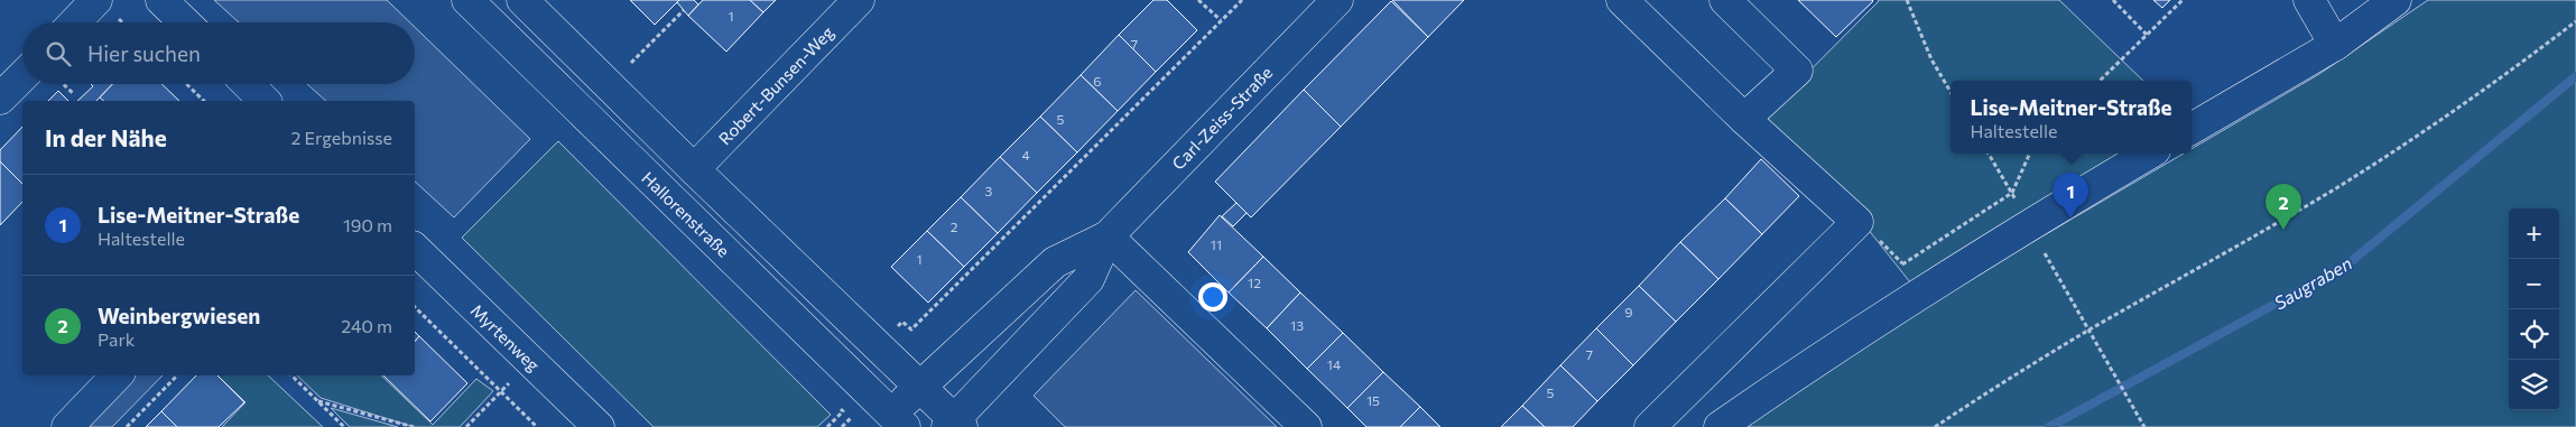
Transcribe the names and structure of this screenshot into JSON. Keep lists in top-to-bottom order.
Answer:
{
  "streets": {
    "street": [
      "Robert-Bunsen-Weg",
      "Carl-Zeiss-Straße",
      "Hallorenstraße",
      "Myrtenweg"
    ]
  },
  "crossings": [
    ["Carl-Zeiss-Straße", "Hallorenstraße"]
  ],
  "water": ["Saugraben"],
  "house_numbers": [
    "1",
    "7",
    "6",
    "5",
    "4",
    "3",
    "2",
    "11",
    "1",
    "12",
    "9",
    "13",
    "7",
    "14",
    "5",
    "15"
  ],
  "page": {
    "search": "Hier suchen",
    "popup": ["Lise-Meitner-Straße", "Haltestelle"],
    "heading": ["In der Nähe", "2 Ergebnisse"],
    "pins": ["1", "2"],
    "list": [
      {
        "mark": "1",
        "name": "Lise-Meitner-Straße",
        "note": "Haltestelle",
        "value": "190 m"
      },
      {
        "mark": "2",
        "name": "Weinbergwiesen",
        "note": "Park",
        "value": "240 m"
      }
    ],
    "map_buttons": ["+", "−"]
  }
}
